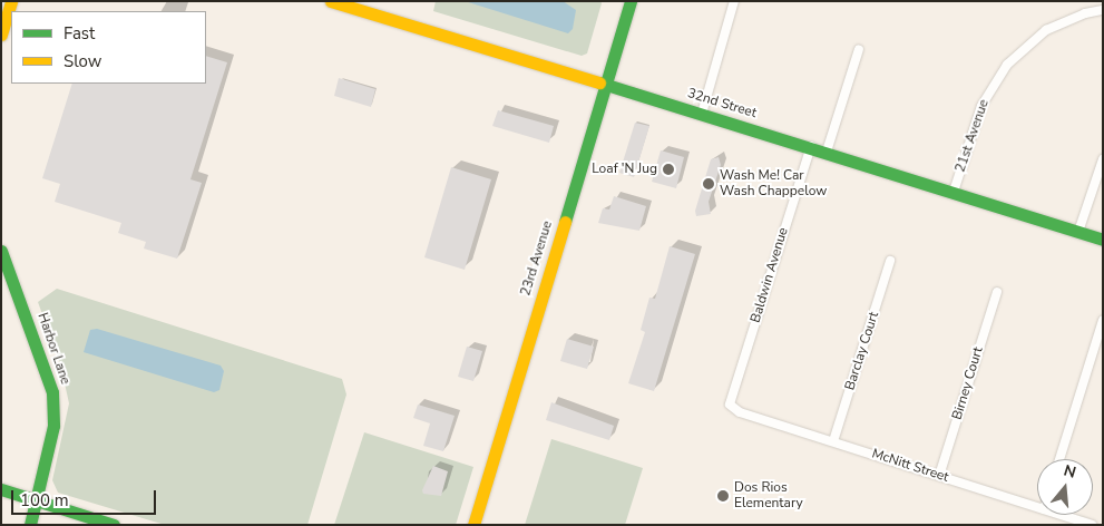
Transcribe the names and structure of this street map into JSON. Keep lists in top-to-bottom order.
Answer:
{
  "streets": {
    "street": [
      "32nd Street",
      "21st Avenue",
      "23rd Avenue",
      "Baldwin Avenue",
      "Harbor Lane",
      "Barclay Court",
      "Birney Court",
      "McNitt Street"
    ]
  },
  "crossings": [
    ["32nd Street", "21st Avenue"],
    ["32nd Street", "23rd Avenue"],
    ["32nd Street", "Baldwin Avenue"],
    ["Baldwin Avenue", "McNitt Street"],
    ["Barclay Court", "McNitt Street"],
    ["Birney Court", "McNitt Street"]
  ],
  "places": ["Loaf 'N Jug", "Wash Me! Car Wash Chappelow", "Dos Rios Elementary"],
  "legend": ["Fast", "Slow"],
  "scale_bar": "100 m",
  "north": "top"
}
